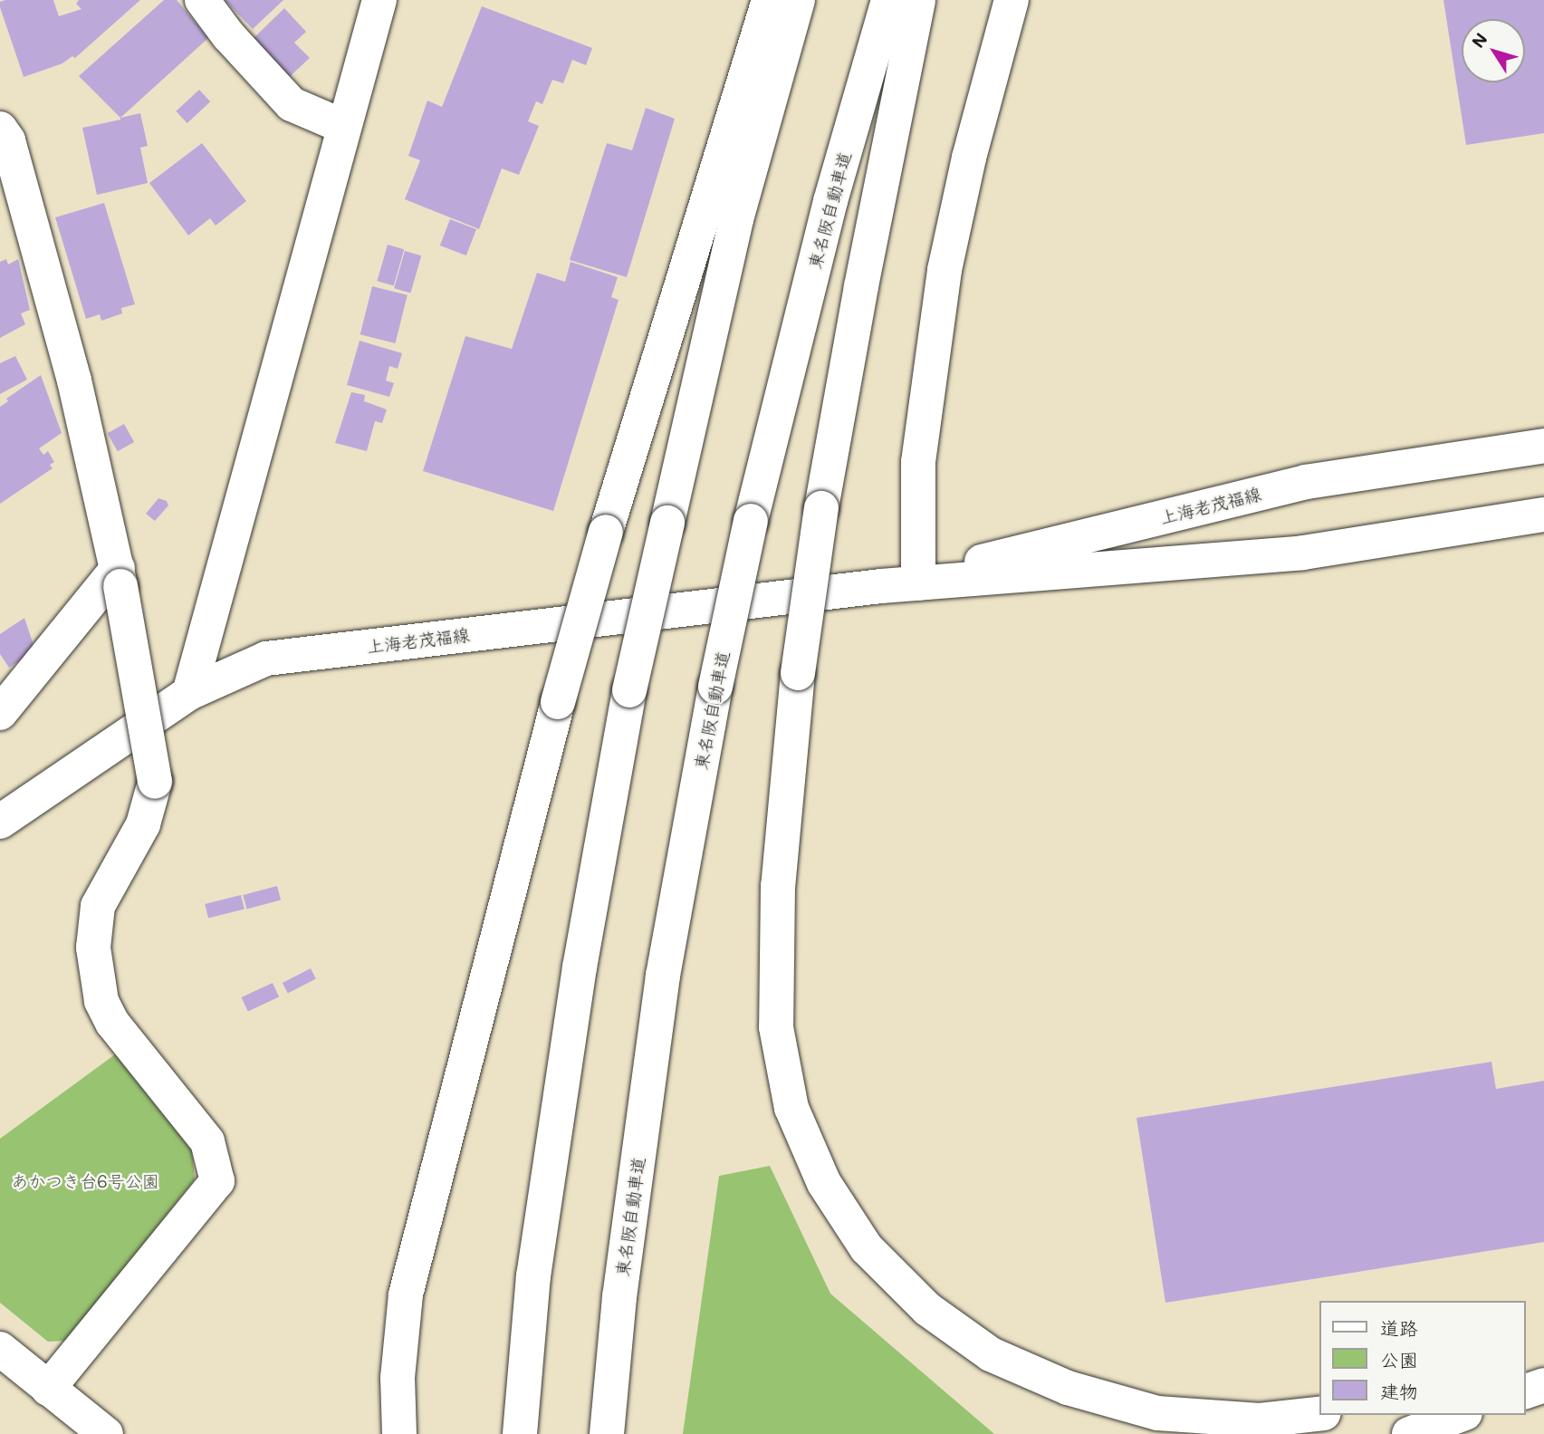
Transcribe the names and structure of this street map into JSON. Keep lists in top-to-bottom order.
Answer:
{
  "streets": {
    "main road": ["東名阪自動車道", "上海老茂福線"]
  },
  "parks": ["あかつき台6号公園"],
  "legend": ["道路", "公園", "建物"],
  "north": "top left"
}
